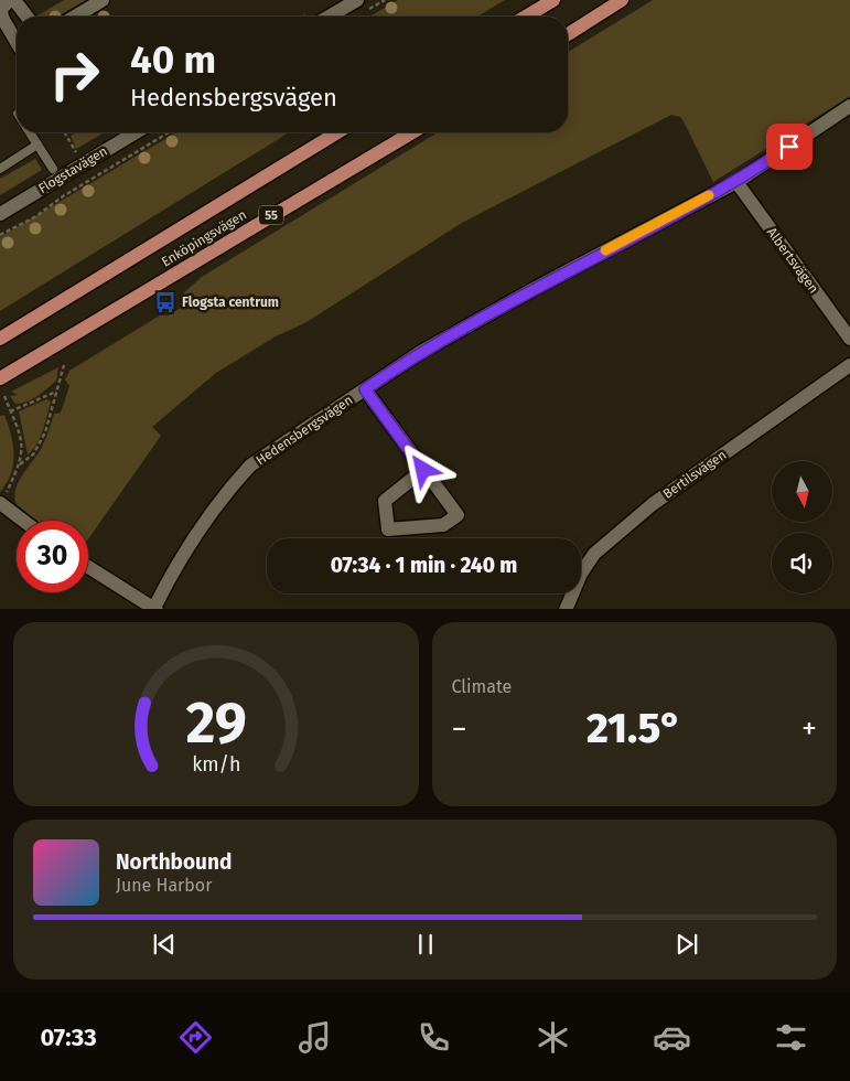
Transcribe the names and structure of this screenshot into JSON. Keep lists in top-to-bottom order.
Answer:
{
  "streets": {
    "main road": ["55", "Enköpingsvägen"],
    "street": [
      "Flogstavägen",
      "Albertsvägen",
      "Hedensbergsvägen",
      "Bertilsvägen"
    ]
  },
  "crossings": [
    ["Albertsvägen", "Hedensbergsvägen"]
  ],
  "places": {
    "bus stop": ["Flogsta centrum"]
  },
  "north": "bottom",
  "page": {
    "turn": ["40 m", "Hedensbergsvägen"],
    "limit": "30",
    "trip": "07:34 · 1 min · 240 m",
    "tile": "Climate",
    "heat": ["−", "21.5°", "+"],
    "song": ["Northbound", "June Harbor"],
    "tabs": "07:33",
    "gauge": ["29", "km/h"]
  }
}
